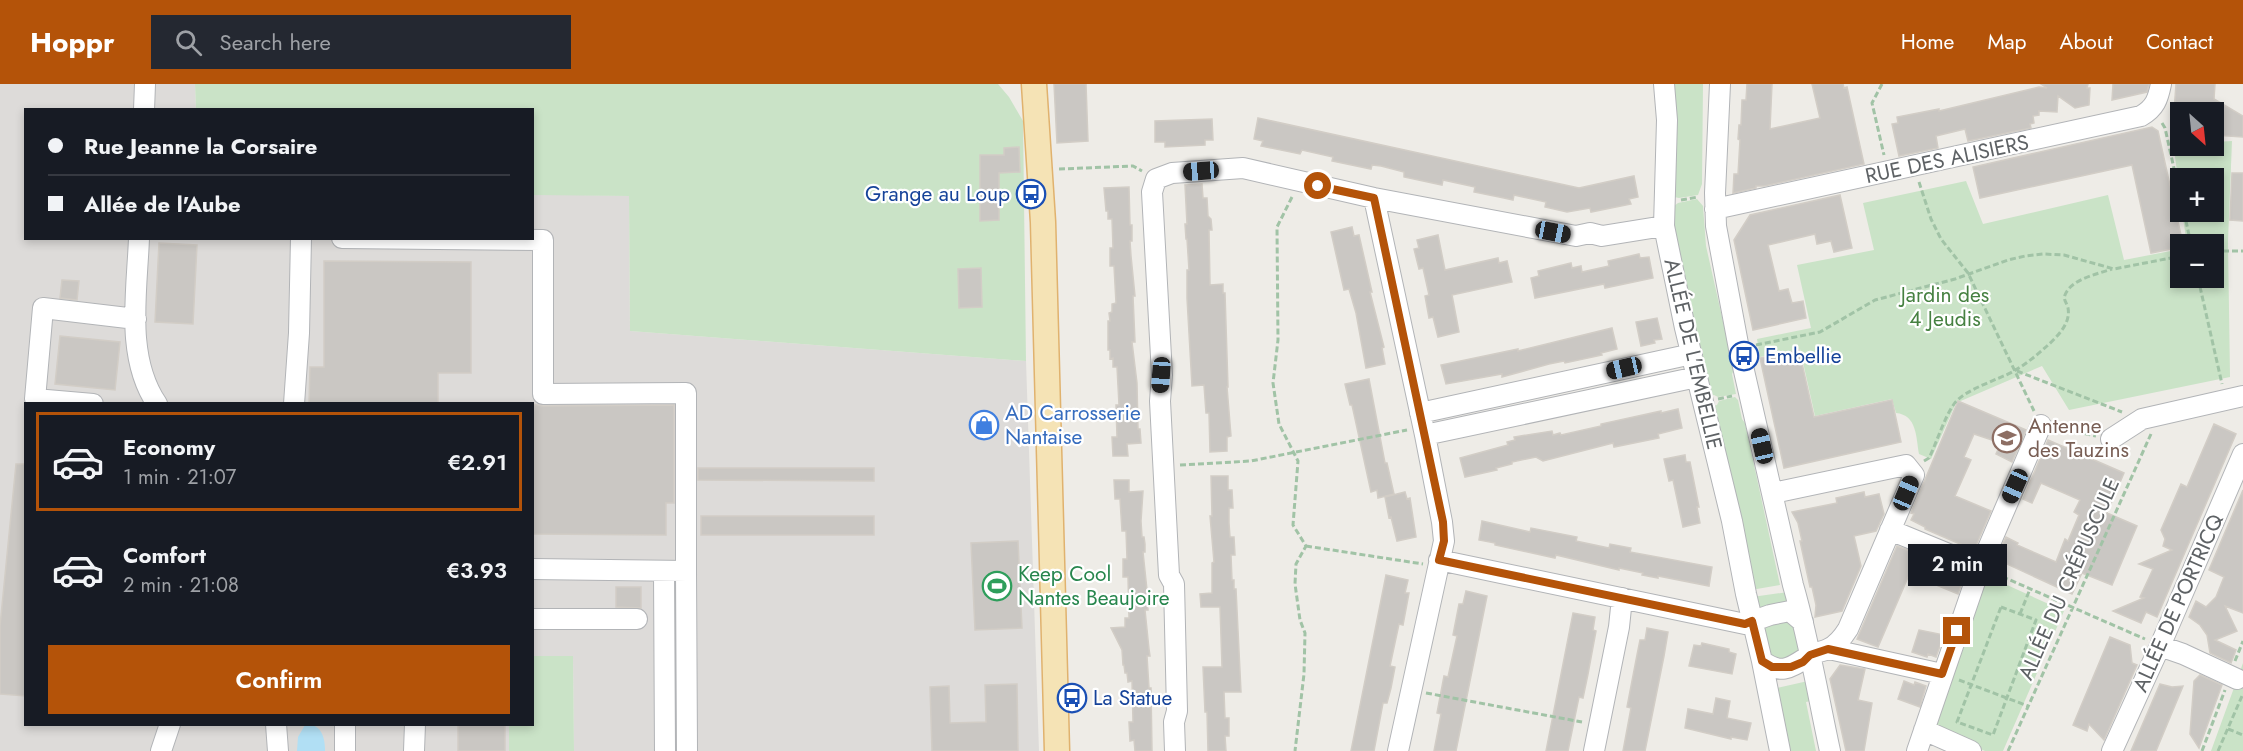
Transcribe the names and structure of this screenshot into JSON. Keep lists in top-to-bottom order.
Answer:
{
  "streets": {
    "street": ["RUE DES ALISIERS", "ALLÉE DE L'EMBELLIE", "ALLÉE DE PORTRICQ"],
    "path": ["ALLÉE DU CRÉPUSCULE"]
  },
  "parks": ["Jardin des 4 Jeudis"],
  "places": {
    "bus stop": ["Grange au Loup", "Embellie", "La Statue"],
    "shop": ["AD Carrosserie Nantaise"],
    "school or university": ["Antenne des Tauzins"],
    "sports": ["Keep Cool Nantes Beaujoire"]
  },
  "north": "bottom right",
  "page": {
    "header": "Hoppr",
    "search": "Search here",
    "nav": [
      "Home",
      "Map",
      "About",
      "Contact"
    ],
    "map_buttons": ["+", "−"],
    "banner": ["Rue Jeanne la Corsaire", "Allée de l'Aube"],
    "list": [
      {
        "name": "Economy",
        "note": "1 min · 21:07",
        "value": "€2.91"
      },
      {
        "name": "Comfort",
        "note": "2 min · 21:08",
        "value": "€3.93"
      }
    ],
    "bubble": "2 min",
    "buttons": "Confirm"
  }
}
